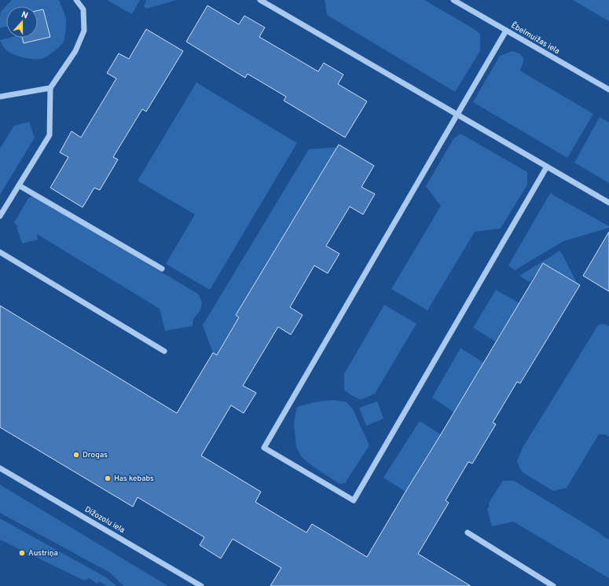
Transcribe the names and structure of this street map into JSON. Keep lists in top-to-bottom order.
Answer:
{
  "streets": {
    "street": ["Ēbelmuižas iela", "Dižozolu iela"]
  },
  "places": ["Drogas", "Has kebabs", "Austriņa"],
  "north": "top"
}
